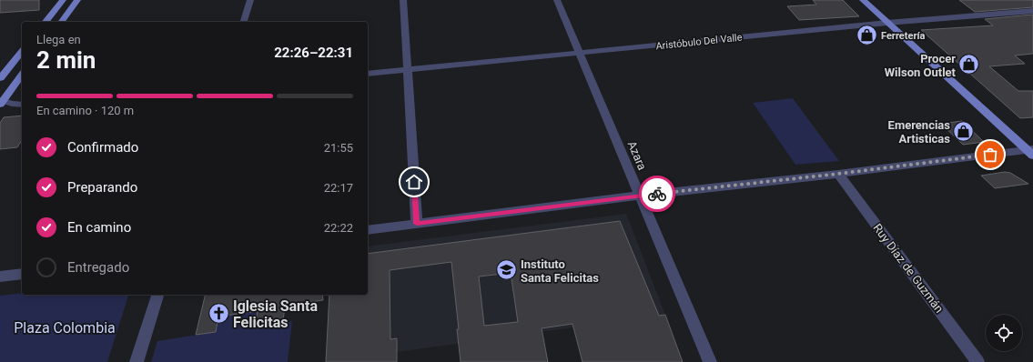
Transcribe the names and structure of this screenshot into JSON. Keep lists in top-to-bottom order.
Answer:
{
  "streets": {
    "street": ["Aristóbulo Del Valle", "Azara", "Ruy Díaz de Guzmán"]
  },
  "crossings": [
    ["Aristóbulo Del Valle", "Azara"]
  ],
  "parks": ["Plaza Colombia"],
  "places": {
    "shop": ["Ferretería", "Procer Wilson Outlet", "Emerencias Artisticas"],
    "school or university": ["Instituto Santa Felicitas"],
    "church": ["Iglesia Santa Felicitas"]
  },
  "page": {
    "heading": ["2 min", "Llega en", "22:26–22:31"],
    "bar": "En camino · 120 m",
    "list": [
      ["Confirmado", "21:55"],
      ["Preparando", "22:17"],
      ["En camino", "22:22"],
      "Entregado"
    ]
  }
}
